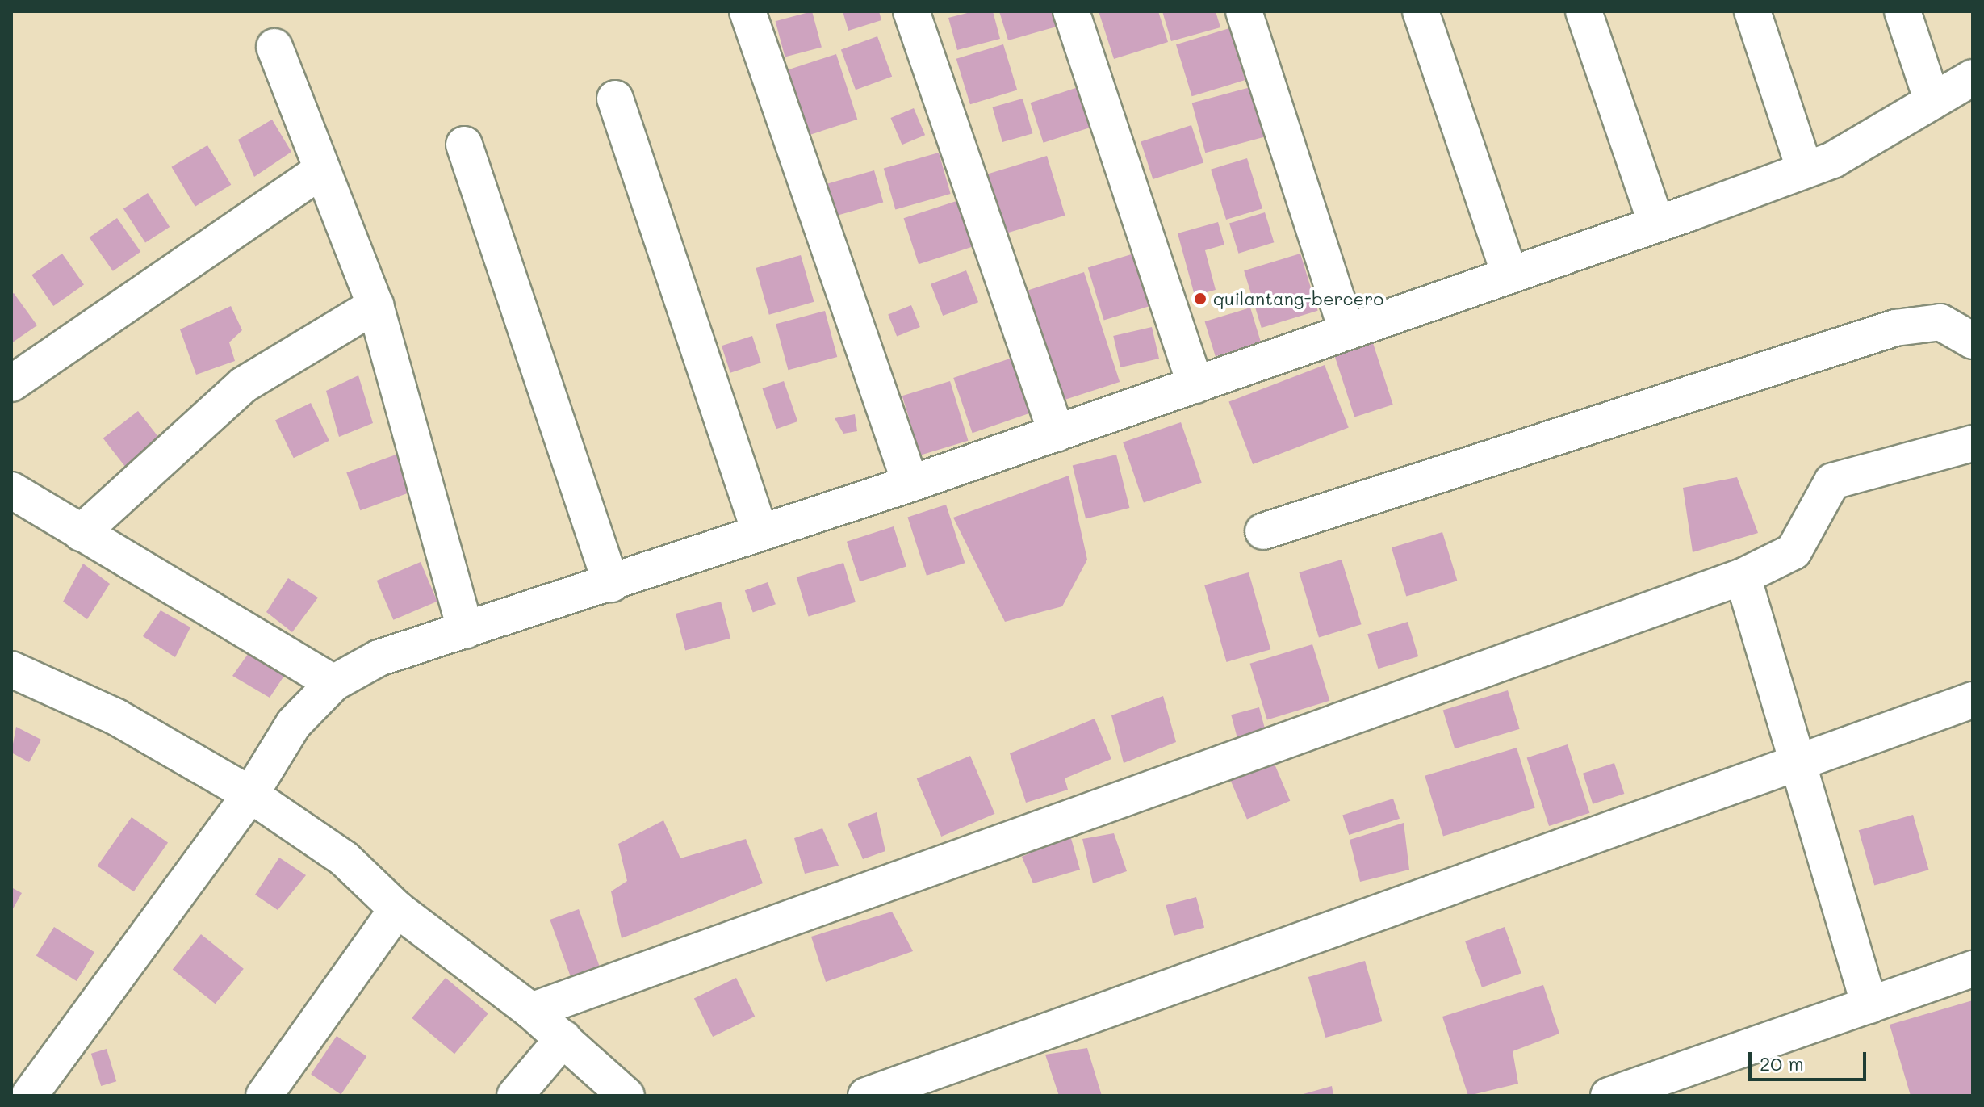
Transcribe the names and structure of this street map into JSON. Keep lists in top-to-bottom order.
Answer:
{
  "places": ["quilantang-bercero"],
  "scale_bar": "20 m"
}
